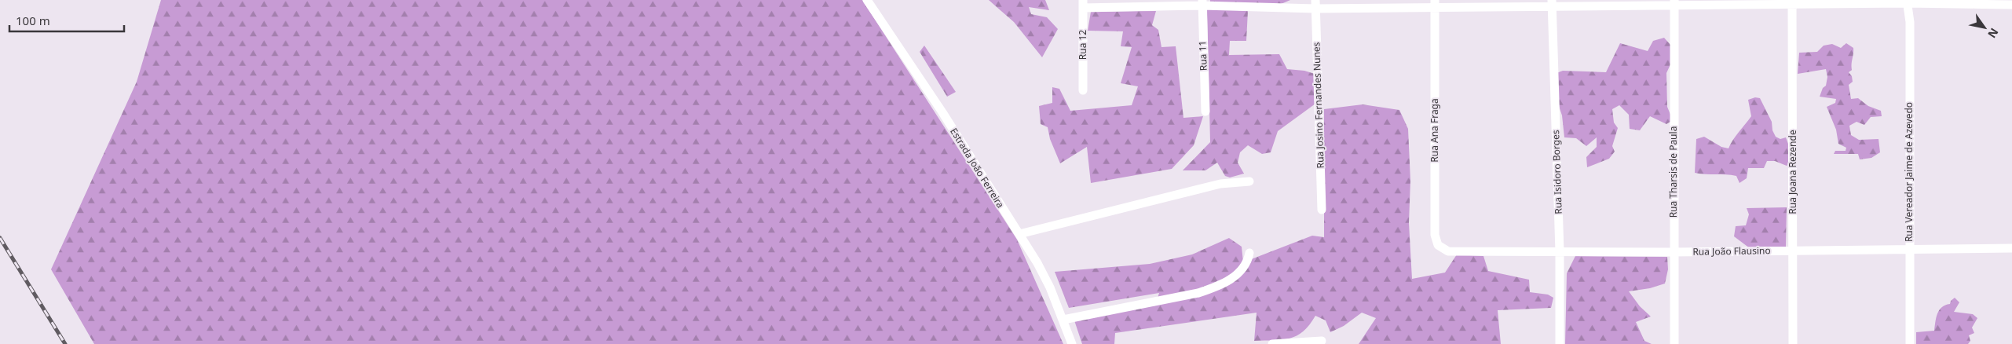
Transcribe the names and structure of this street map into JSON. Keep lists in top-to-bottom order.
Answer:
{
  "streets": {
    "street": [
      "Rua 12",
      "Rua 11",
      "Rua Josino Fernandes Nunes",
      "Rua Ana Fraga",
      "Estrada João Ferreira",
      "Rua Isidoro Borges",
      "Rua Tharsis de Paula",
      "Rua Joana Rezende",
      "Rua Vereador Jaime de Azevedo",
      "Rua João Flausino"
    ]
  },
  "crossings": [
    ["Rua Ana Fraga", "Rua João Flausino"],
    ["Rua Isidoro Borges", "Rua João Flausino"],
    ["Rua Tharsis de Paula", "Rua João Flausino"],
    ["Rua Joana Rezende", "Rua João Flausino"],
    ["Rua Vereador Jaime de Azevedo", "Rua João Flausino"]
  ],
  "scale_bar": "100 m",
  "north": "bottom right"
}
